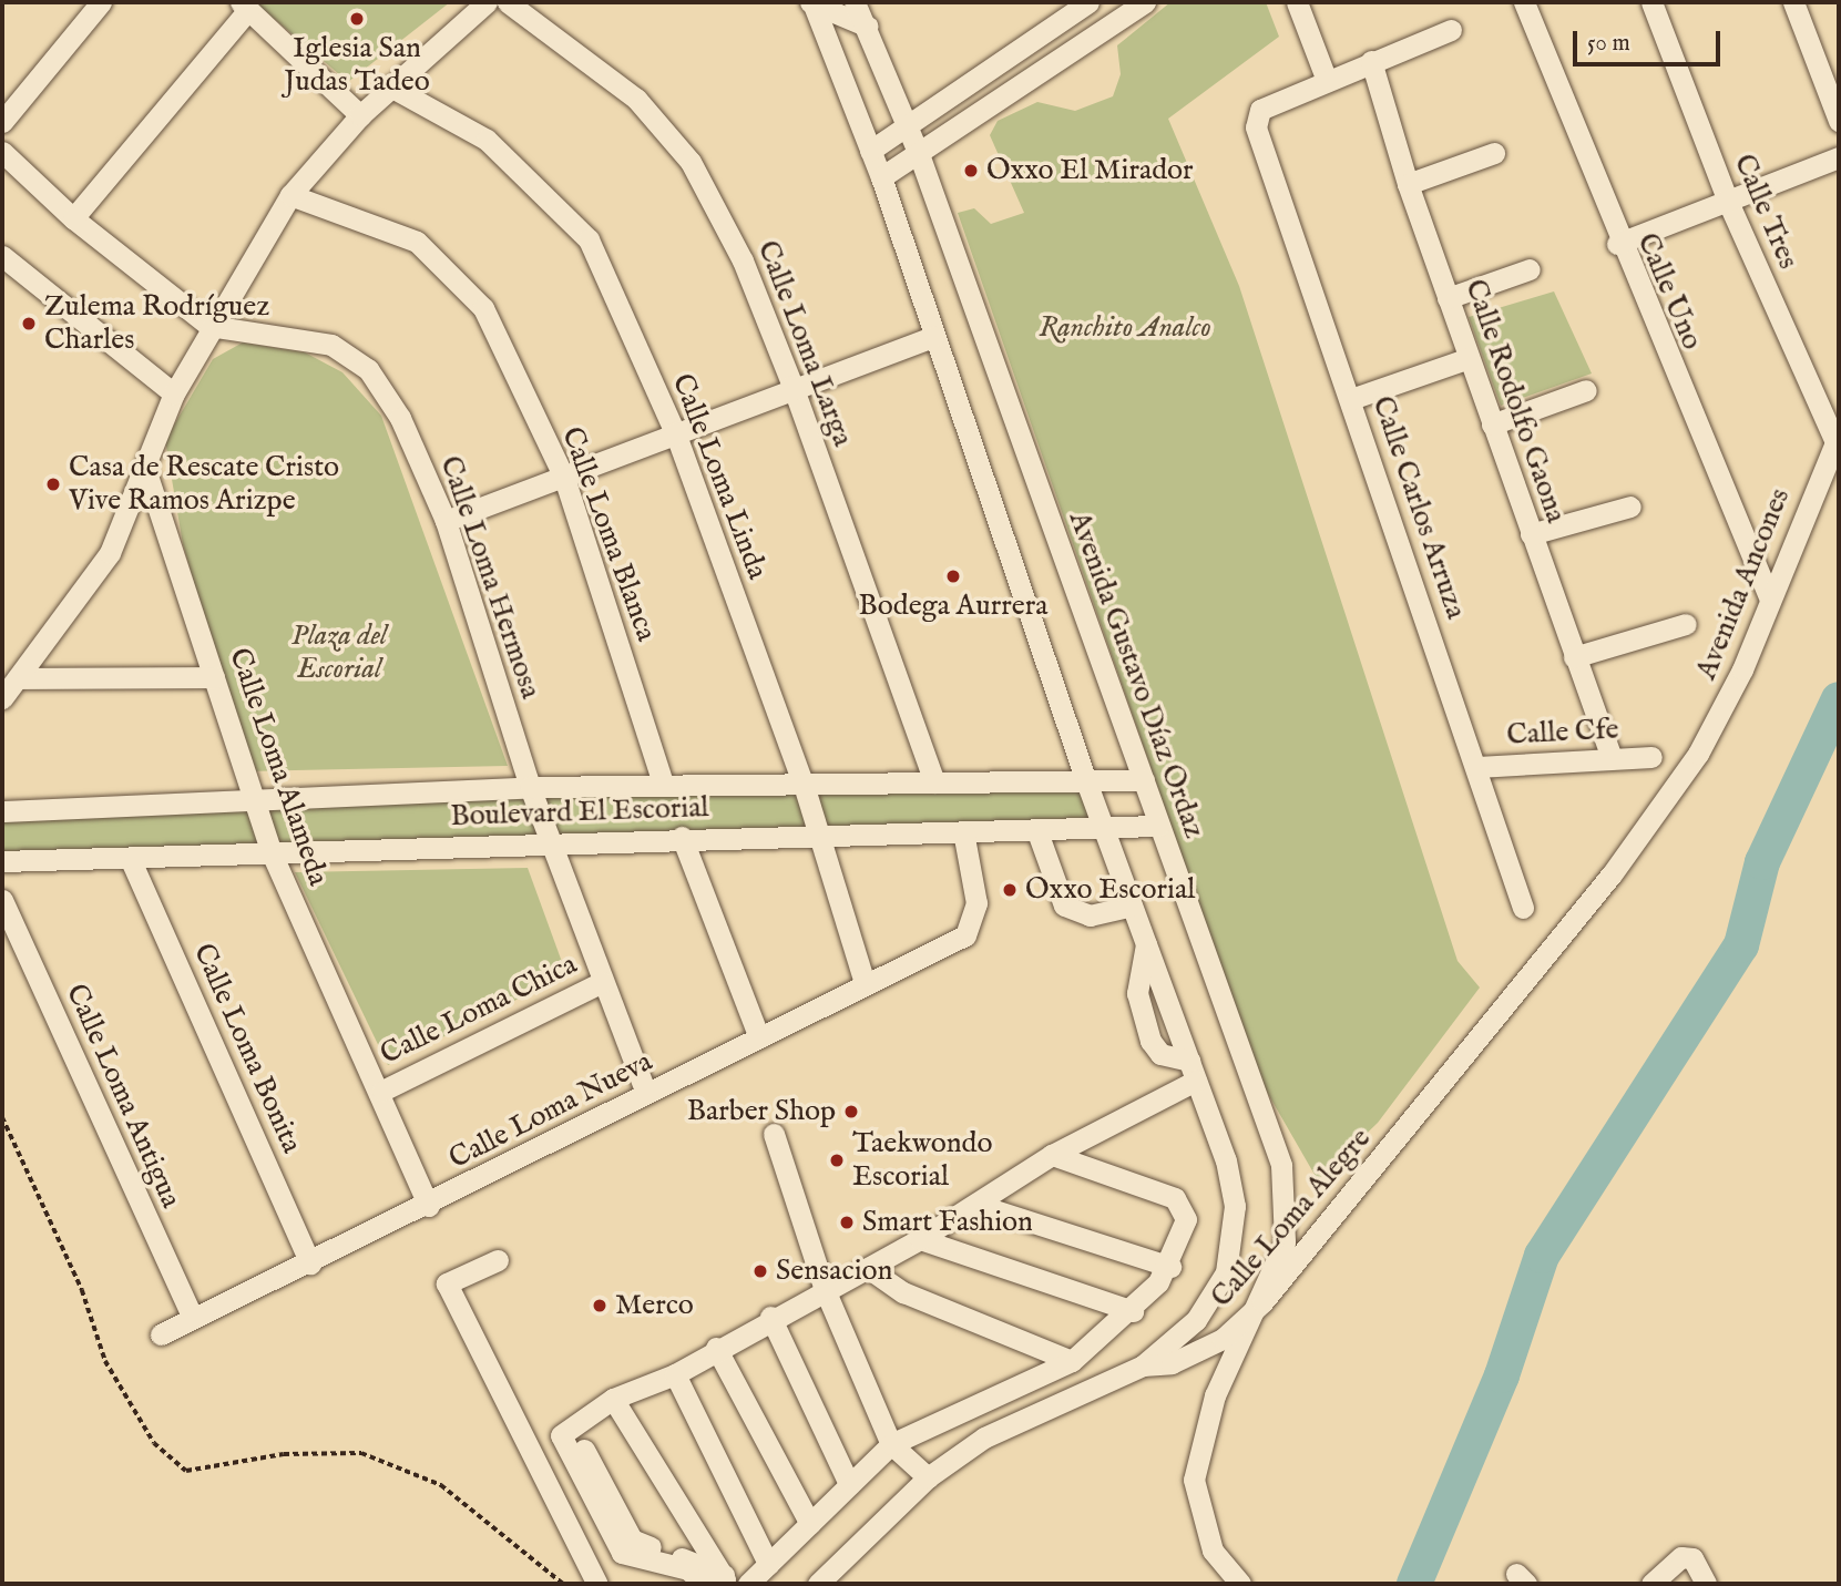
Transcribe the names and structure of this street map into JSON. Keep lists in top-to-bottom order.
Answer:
{
  "streets": {
    "street": [
      "Calle Tres",
      "Calle Uno",
      "Calle Loma Larga",
      "Calle Rodolfo Gaona",
      "Calle Loma Linda",
      "Calle Carlos Arruza",
      "Calle Loma Blanca",
      "Calle Loma Hermosa",
      "Avenida Ancones",
      "Avenida Gustavo Díaz Ordaz",
      "Calle Cfe",
      "Calle Loma Alameda",
      "Boulevard El Escorial",
      "Calle Loma Chica",
      "Calle Loma Bonita",
      "Calle Loma Antigua",
      "Calle Loma Nueva",
      "Calle Loma Alegre"
    ]
  },
  "crossings": [
    ["Calle Tres", "Avenida Ancones"],
    ["Calle Uno", "Avenida Ancones"],
    ["Calle Loma Larga", "Boulevard El Escorial"],
    ["Calle Rodolfo Gaona", "Calle Cfe"],
    ["Calle Loma Linda", "Boulevard El Escorial"],
    ["Calle Loma Linda", "Calle Loma Nueva"],
    ["Calle Carlos Arruza", "Calle Cfe"],
    ["Calle Loma Blanca", "Boulevard El Escorial"],
    ["Calle Loma Hermosa", "Boulevard El Escorial"],
    ["Calle Loma Hermosa", "Calle Loma Chica"],
    ["Calle Loma Hermosa", "Calle Loma Nueva"],
    ["Avenida Ancones", "Calle Loma Alegre"],
    ["Avenida Gustavo Díaz Ordaz", "Boulevard El Escorial"],
    ["Avenida Gustavo Díaz Ordaz", "Calle Loma Alegre"],
    ["Calle Loma Alameda", "Boulevard El Escorial"],
    ["Calle Loma Alameda", "Calle Loma Chica"],
    ["Calle Loma Alameda", "Calle Loma Nueva"],
    ["Boulevard El Escorial", "Calle Loma Bonita"],
    ["Boulevard El Escorial", "Calle Loma Nueva"],
    ["Calle Loma Bonita", "Calle Loma Nueva"],
    ["Calle Loma Antigua", "Calle Loma Nueva"]
  ],
  "parks": ["Ranchito Analco", "Plaza del Escorial"],
  "places": [
    "Iglesia San Judas Tadeo",
    "Oxxo El Mirador",
    "Zulema Rodríguez Charles",
    "Casa de Rescate Cristo Vive Ramos Arizpe",
    "Bodega Aurrera",
    "Oxxo Escorial",
    "Barber Shop",
    "Taekwondo Escorial",
    "Smart Fashion",
    "Sensacion",
    "Merco"
  ],
  "scale_bar": "50 m"
}
